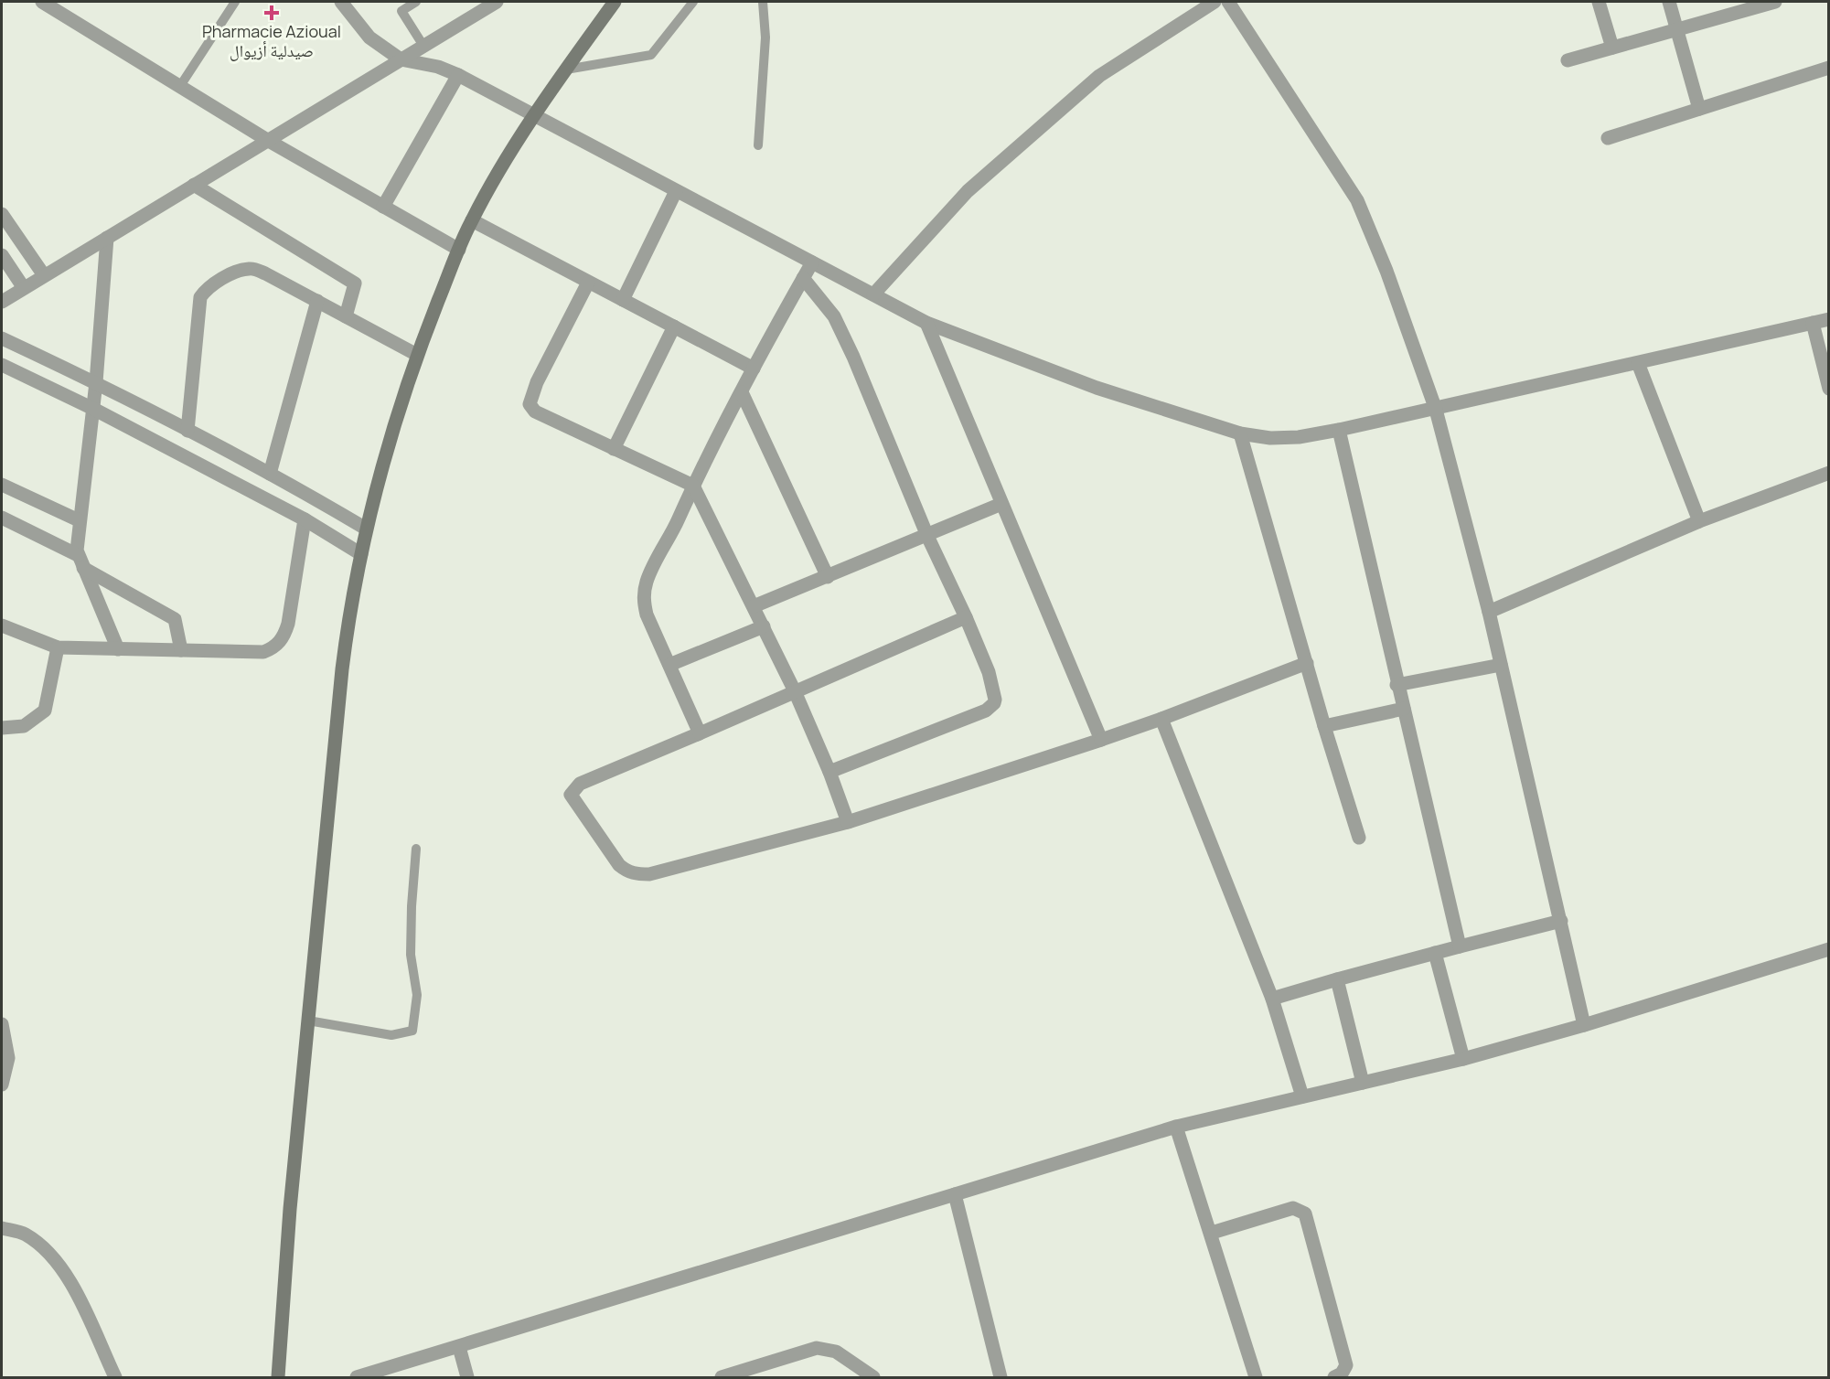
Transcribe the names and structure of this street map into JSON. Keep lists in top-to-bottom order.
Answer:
{
  "places": {
    "health": ["Pharmacie Azioual صيدلية أزيوال"]
  }
}
